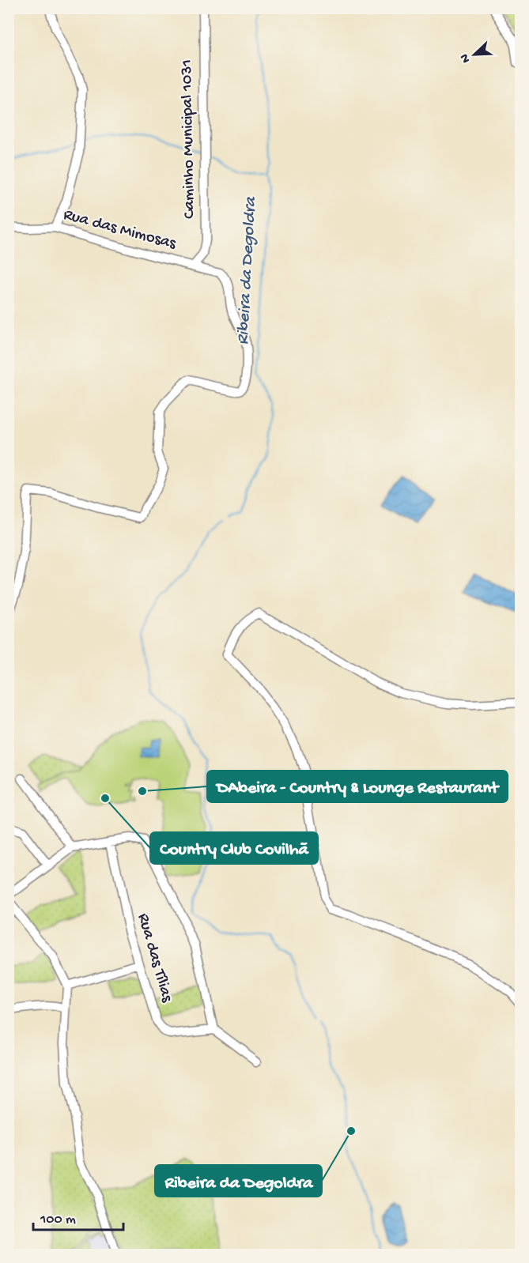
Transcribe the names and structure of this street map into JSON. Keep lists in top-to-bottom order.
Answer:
{
  "streets": {
    "street": ["Caminho Municipal 1031", "Rua das Mimosas", "Rua das Tílias"]
  },
  "crossings": [
    ["Caminho Municipal 1031", "Rua das Mimosas"]
  ],
  "water": ["Ribeira da Degoldra"],
  "places": ["DAbeira - Country & Lounge Restaurant", "Country Club Covilhã", "Ribeira da Degoldra"],
  "scale_bar": "100 m",
  "north": "bottom left"
}
